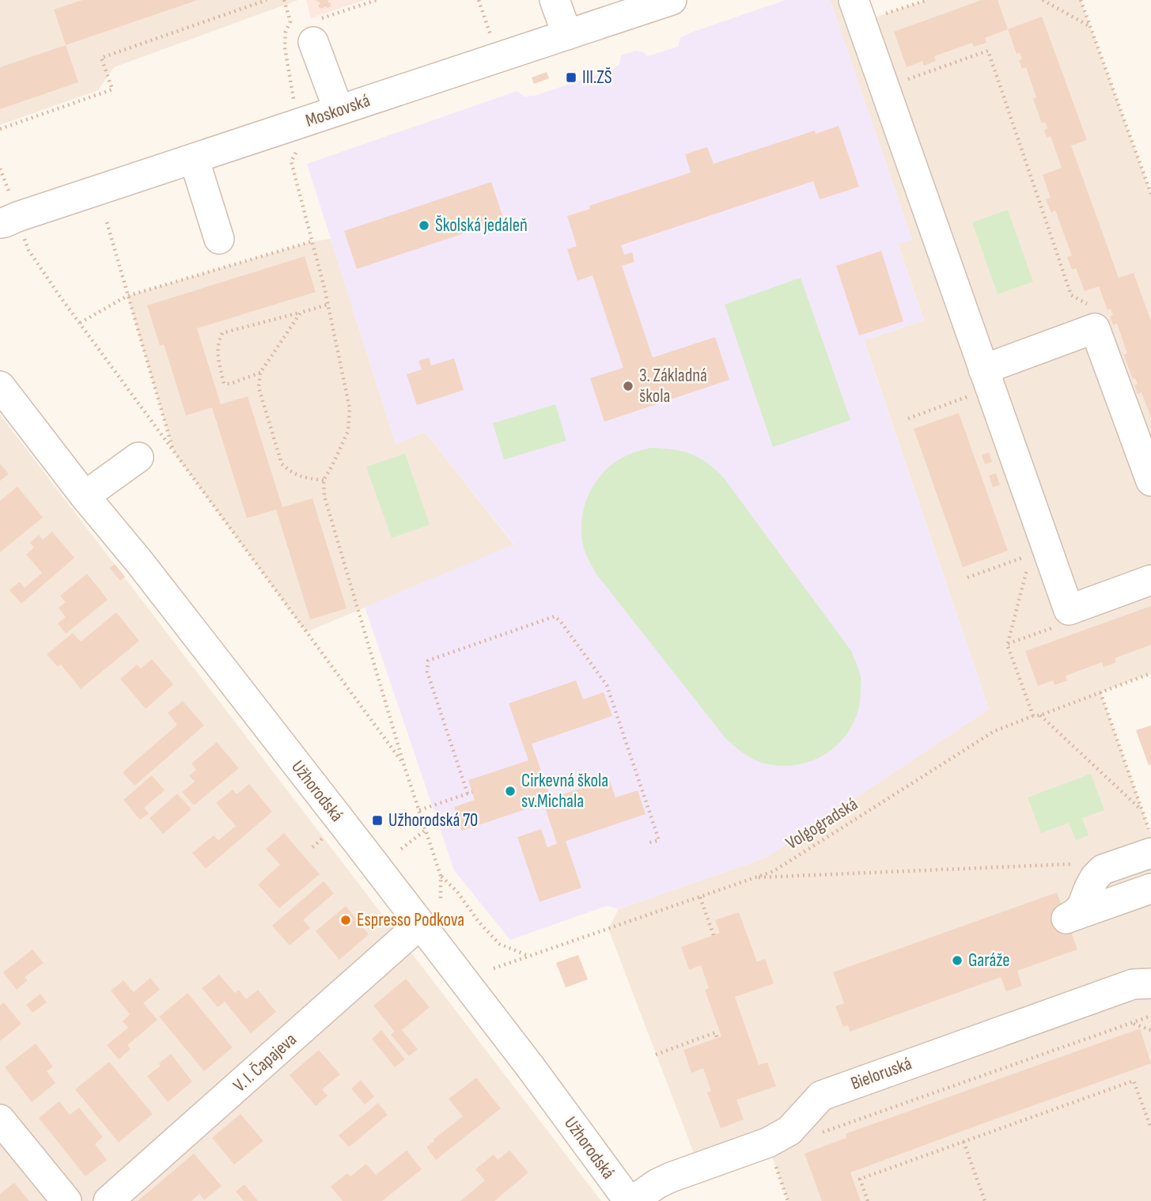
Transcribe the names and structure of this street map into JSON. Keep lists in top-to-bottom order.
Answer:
{
  "streets": {
    "street": [
      "Moskovská",
      "Užhorodská",
      "V. I. Čapajeva",
      "Bieloruská"
    ],
    "path": ["Volgogradská"]
  },
  "crossings": [
    ["Užhorodská", "V. I. Čapajeva"],
    ["Užhorodská", "Bieloruská"]
  ],
  "places": {
    "transit": ["III.ZŠ", "Užhorodská 70"],
    "other": [
      "Školská jedáleň",
      "3. Základná škola",
      "Cirkevná škola sv.Michala",
      "Espresso Podkova",
      "Garáže"
    ]
  }
}
